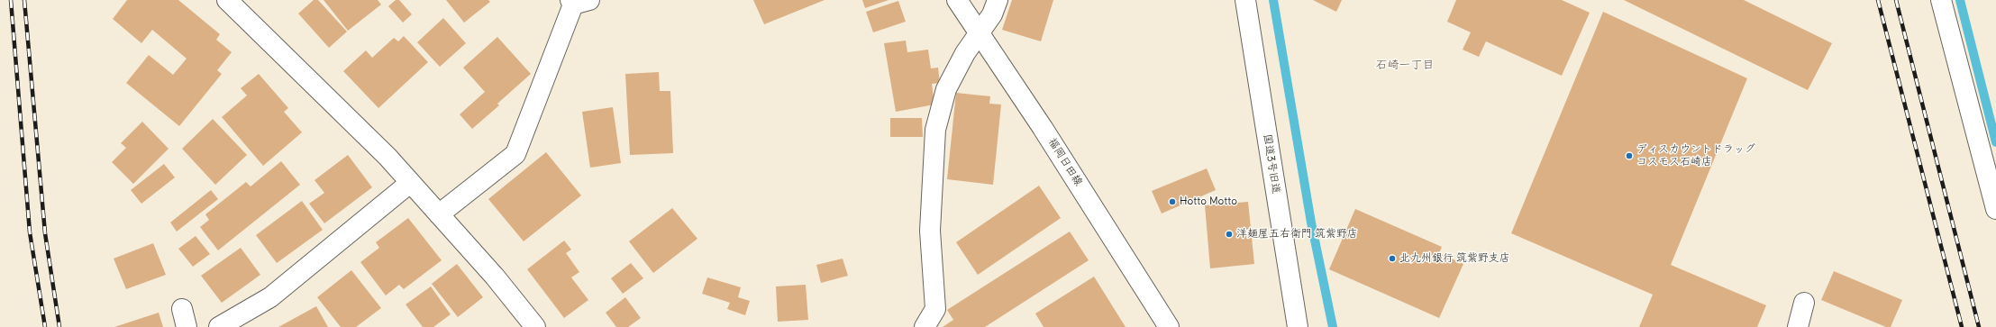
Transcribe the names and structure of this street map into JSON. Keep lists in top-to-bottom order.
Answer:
{
  "streets": {
    "street": ["福岡日田線", "国道3号旧道"]
  },
  "districts": ["石崎一丁目"],
  "places": [
    "ディスカウントドラッグ コスモス石崎店",
    "Hotto Motto",
    "洋麺屋五右衛門 筑紫野店",
    "北九州銀行 筑紫野支店"
  ]
}
